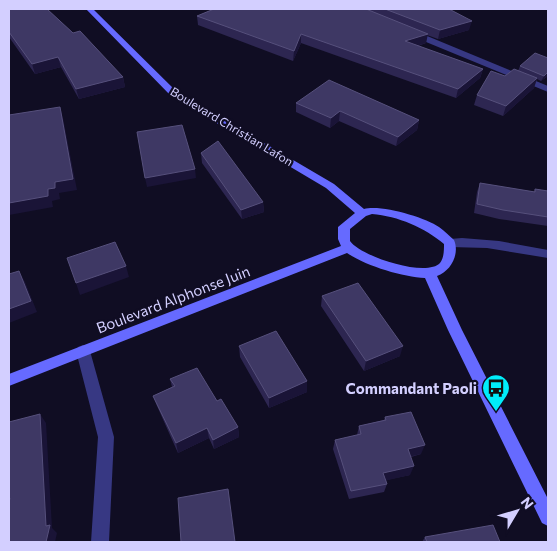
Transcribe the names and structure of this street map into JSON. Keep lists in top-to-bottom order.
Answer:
{
  "streets": {
    "street": ["Boulevard Christian Lafon", "Boulevard Alphonse Juin"]
  },
  "places": {
    "bus stop": ["Commandant Paoli"]
  },
  "north": "top right"
}
